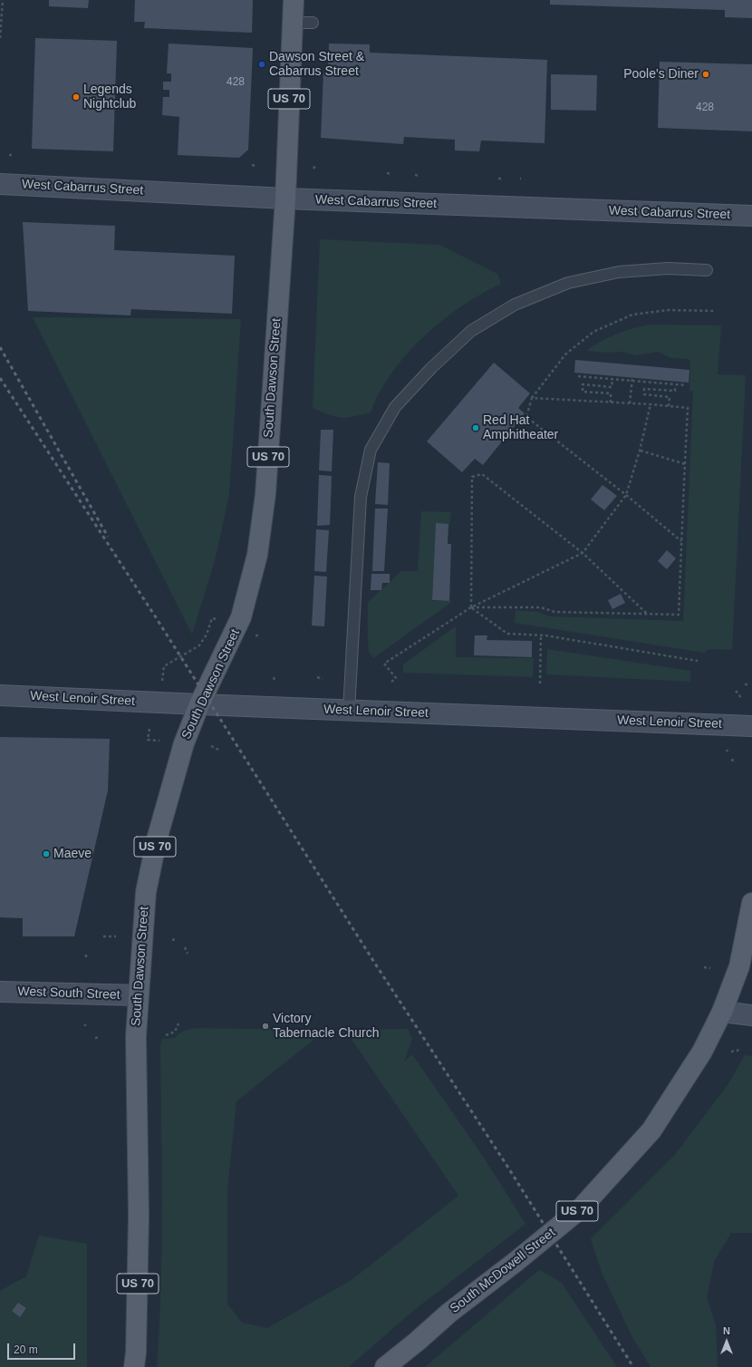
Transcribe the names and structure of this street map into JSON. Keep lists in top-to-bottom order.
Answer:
{
  "streets": {
    "main road": ["US 70", "South Dawson Street", "South McDowell Street"],
    "street": ["West Cabarrus Street", "West Lenoir Street", "West South Street"]
  },
  "crossings": [
    ["West Cabarrus Street", "South Dawson Street"],
    ["South Dawson Street", "West Lenoir Street"],
    ["South Dawson Street", "West South Street"]
  ],
  "places": [
    "Dawson Street & Cabarrus Street",
    "Poole's Diner",
    "Legends Nightclub",
    "Red Hat Amphitheater",
    "Maeve",
    "Victory Tabernacle Church"
  ],
  "house_numbers": ["428", "428"],
  "scale_bar": "20 m",
  "north": "top"
}
